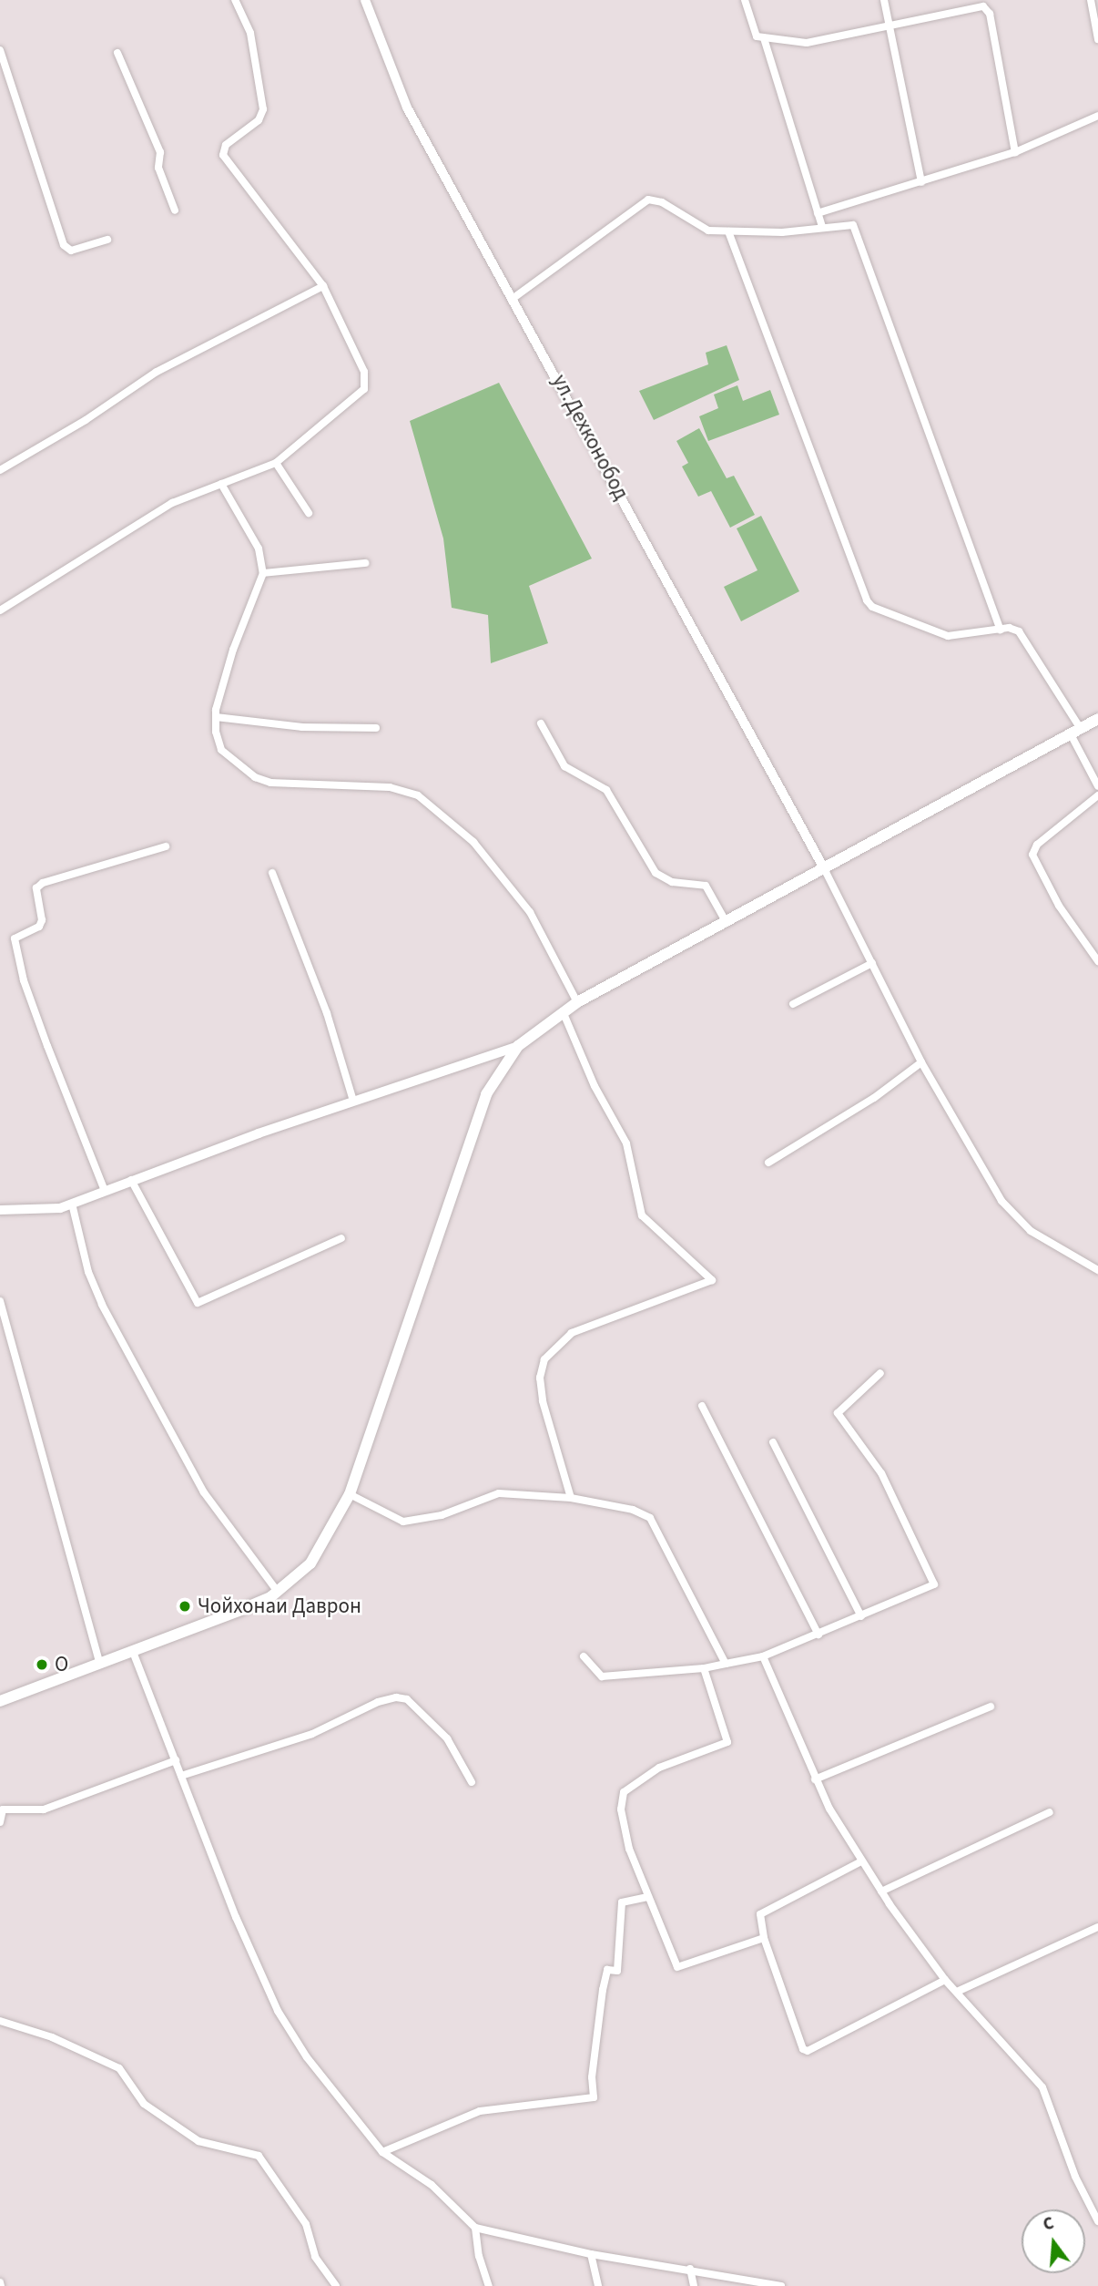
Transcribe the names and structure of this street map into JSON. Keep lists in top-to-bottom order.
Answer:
{
  "streets": {
    "street": ["ул.Дехконобод"]
  },
  "places": ["Чойхонаи Даврон", "O"],
  "north": "top"
}
